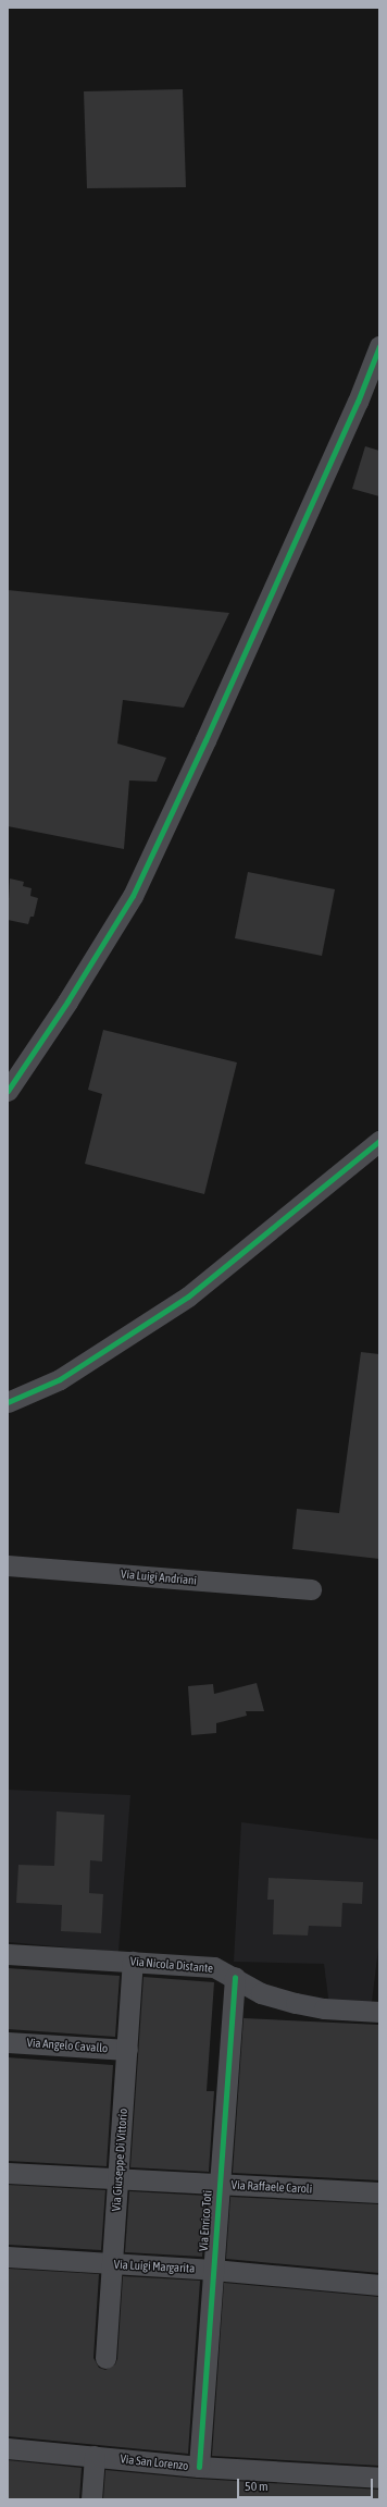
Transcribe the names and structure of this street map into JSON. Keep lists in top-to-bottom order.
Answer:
{
  "streets": {
    "street": [
      "Via Luigi Andriani",
      "Via Nicola Distante",
      "Via Angelo Cavallo",
      "Via Giuseppe Di Vittorio",
      "Via Raffaele Caroli",
      "Via Enrico Toti",
      "Via Luigi Margarita",
      "Via San Lorenzo"
    ]
  },
  "crossings": [
    ["Via Nicola Distante", "Via Giuseppe Di Vittorio"],
    ["Via Nicola Distante", "Via Enrico Toti"],
    ["Via Angelo Cavallo", "Via Giuseppe Di Vittorio"],
    ["Via Giuseppe Di Vittorio", "Via Raffaele Caroli"],
    ["Via Giuseppe Di Vittorio", "Via Luigi Margarita"],
    ["Via Raffaele Caroli", "Via Enrico Toti"],
    ["Via Enrico Toti", "Via Luigi Margarita"],
    ["Via Enrico Toti", "Via San Lorenzo"]
  ],
  "scale_bar": "50 m"
}
